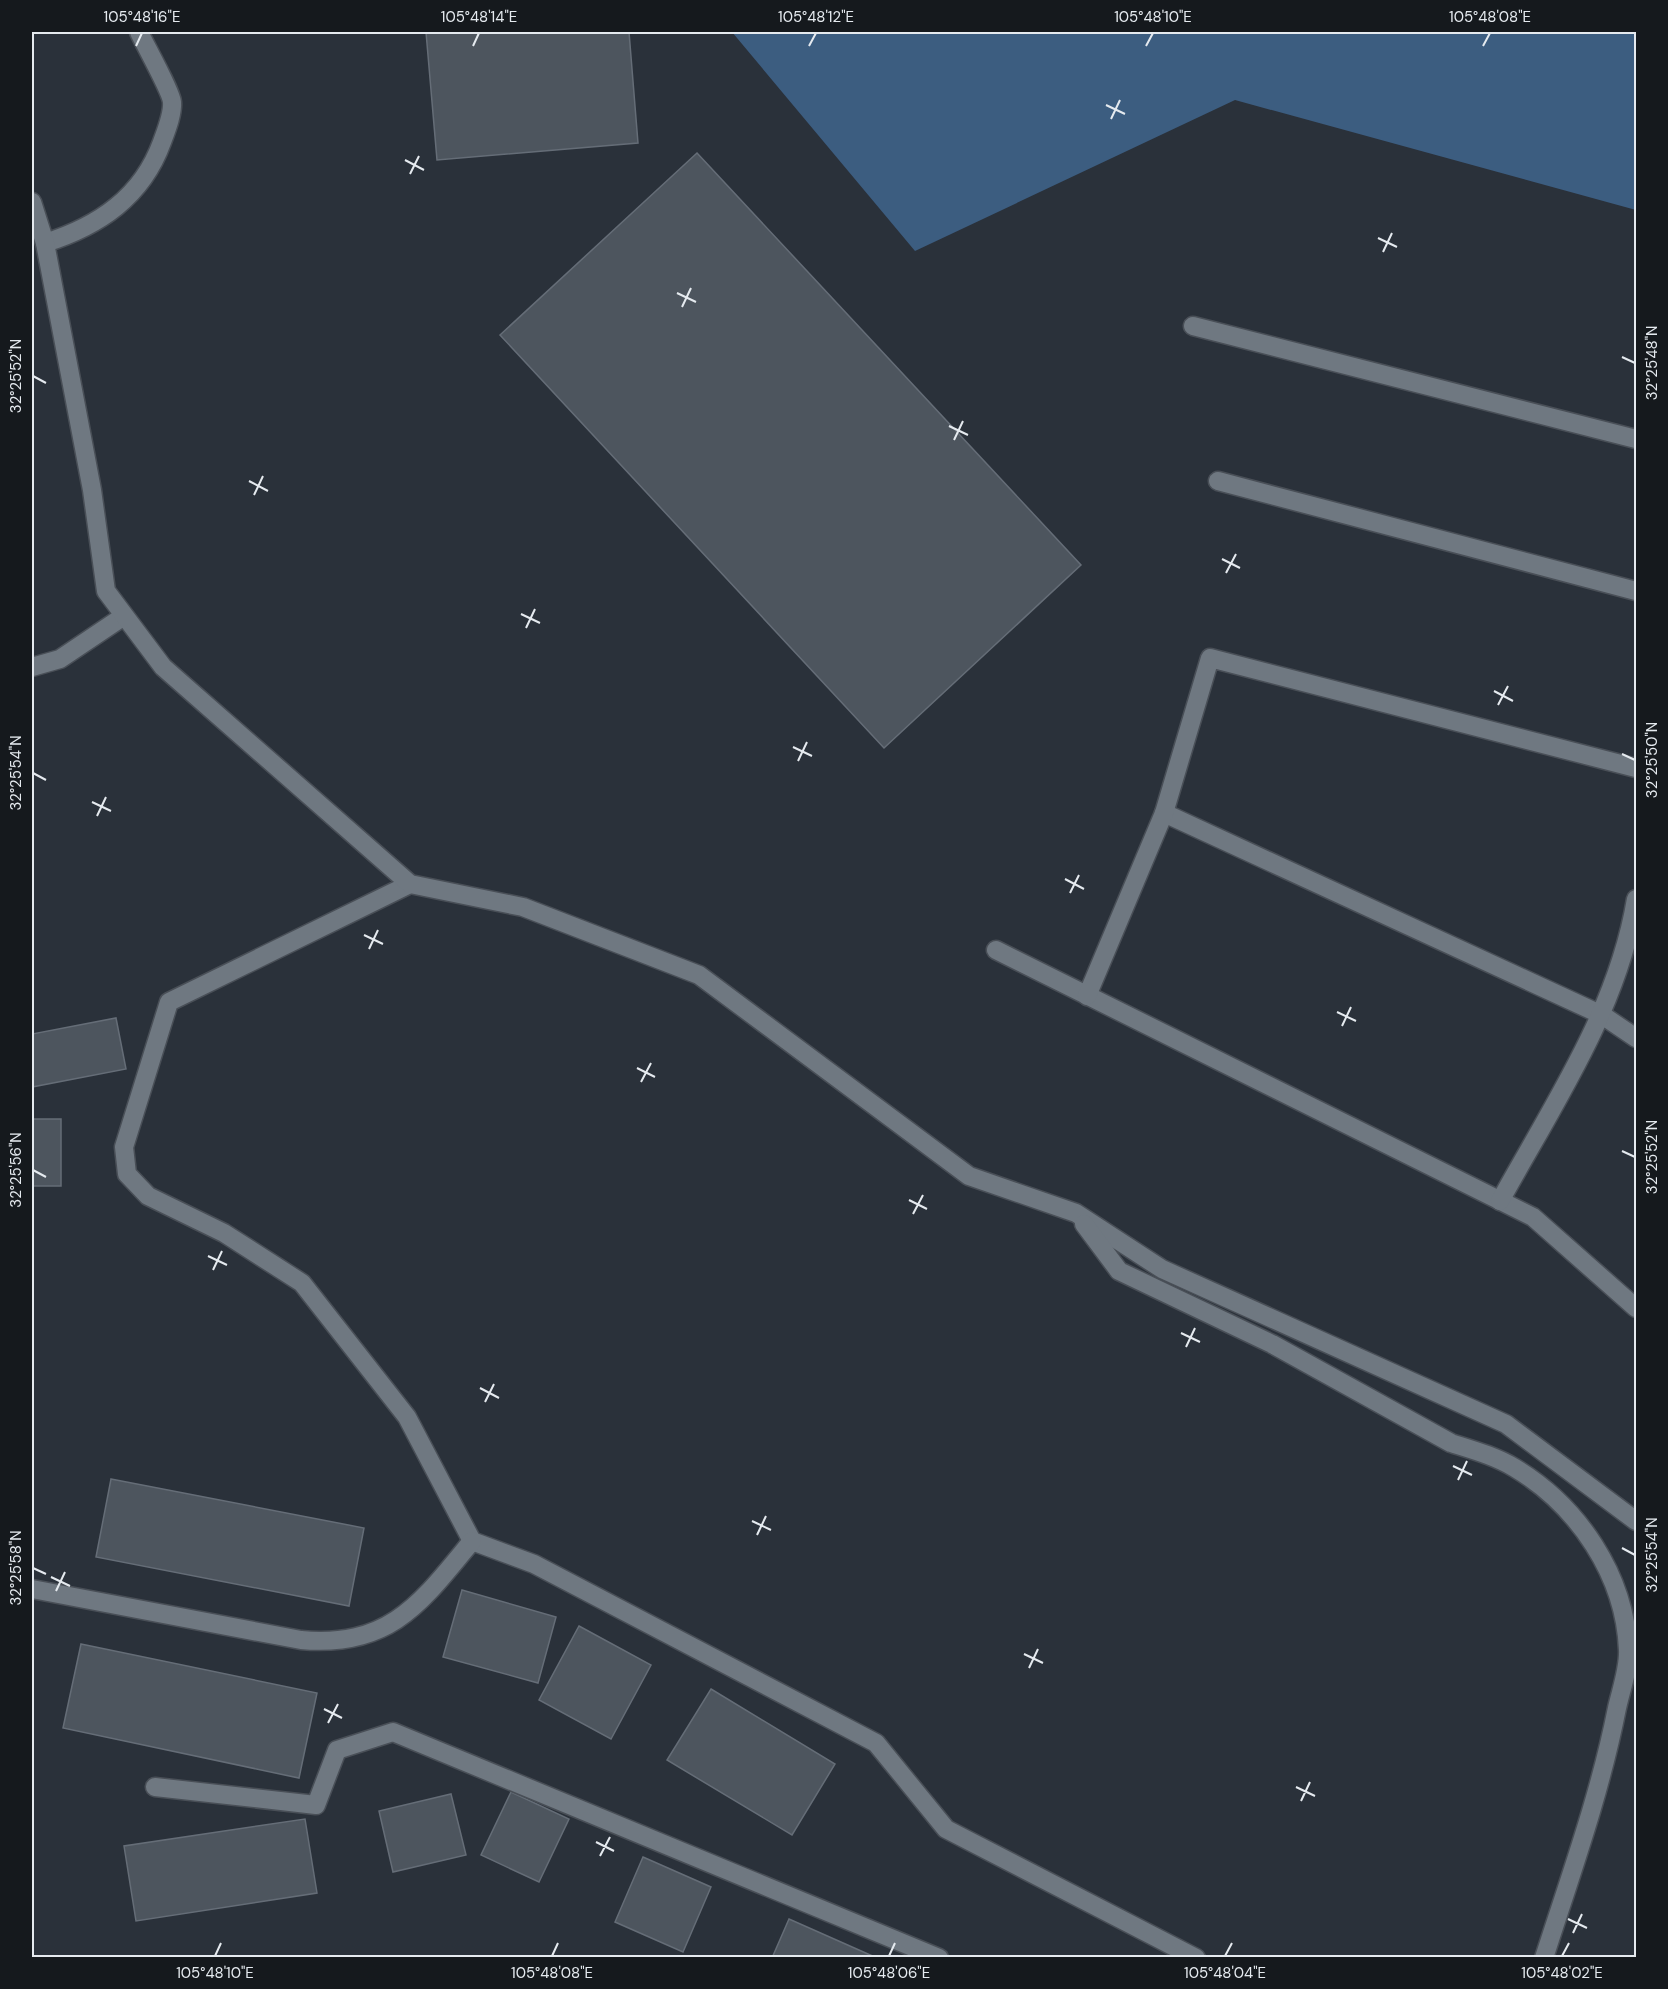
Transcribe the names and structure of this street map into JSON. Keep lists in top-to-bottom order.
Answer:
{
  "coordinates": [
    "105°48'16\"E",
    "105°48'14\"E",
    "105°48'12\"E",
    "105°48'10\"E",
    "105°48'08\"E",
    "32°25'48\"N",
    "32°25'52\"N",
    "32°25'50\"N",
    "32°25'54\"N",
    "32°25'56\"N",
    "32°25'58\"N",
    "105°48'06\"E",
    "105°48'04\"E",
    "105°48'02\"E"
  ]
}
